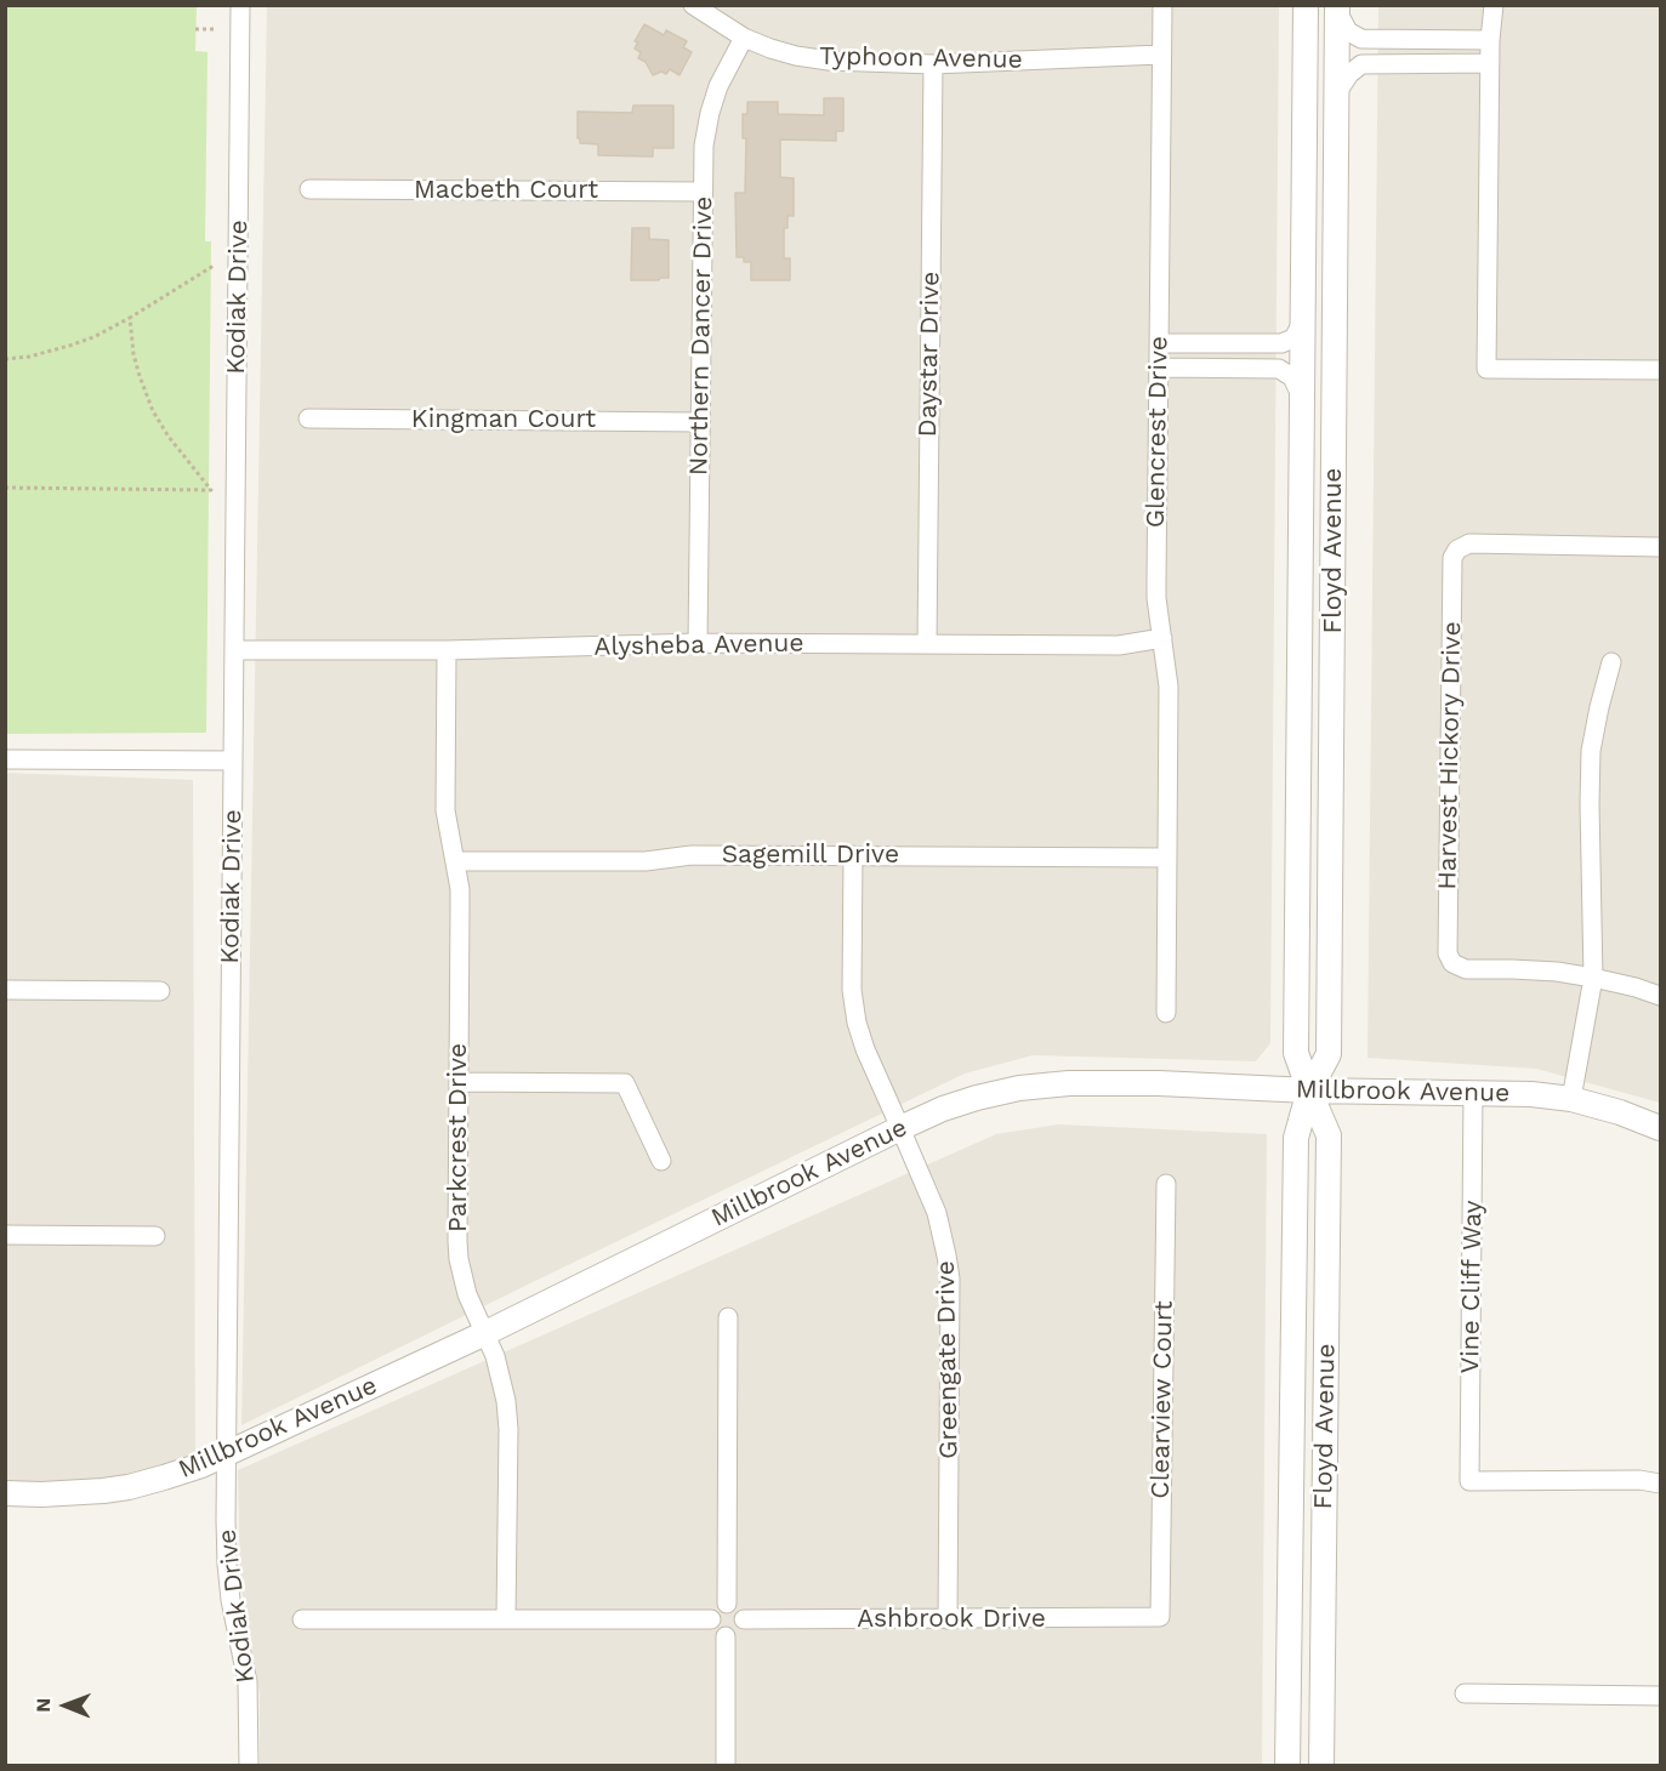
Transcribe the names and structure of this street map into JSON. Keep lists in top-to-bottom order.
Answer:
{
  "streets": {
    "street": [
      "Typhoon Avenue",
      "Macbeth Court",
      "Kodiak Drive",
      "Northern Dancer Drive",
      "Daystar Drive",
      "Kingman Court",
      "Glencrest Drive",
      "Floyd Avenue",
      "Alysheba Avenue",
      "Harvest Hickory Drive",
      "Sagemill Drive",
      "Millbrook Avenue",
      "Parkcrest Drive",
      "Vine Cliff Way",
      "Greengate Drive",
      "Clearview Court",
      "Ashbrook Drive"
    ]
  },
  "crossings": [
    ["Typhoon Avenue", "Northern Dancer Drive"],
    ["Typhoon Avenue", "Daystar Drive"],
    ["Typhoon Avenue", "Glencrest Drive"],
    ["Macbeth Court", "Northern Dancer Drive"],
    ["Kodiak Drive", "Alysheba Avenue"],
    ["Kodiak Drive", "Millbrook Avenue"],
    ["Northern Dancer Drive", "Kingman Court"],
    ["Northern Dancer Drive", "Alysheba Avenue"],
    ["Daystar Drive", "Alysheba Avenue"],
    ["Glencrest Drive", "Alysheba Avenue"],
    ["Glencrest Drive", "Sagemill Drive"],
    ["Floyd Avenue", "Millbrook Avenue"],
    ["Alysheba Avenue", "Parkcrest Drive"],
    ["Sagemill Drive", "Parkcrest Drive"],
    ["Sagemill Drive", "Greengate Drive"],
    ["Millbrook Avenue", "Parkcrest Drive"],
    ["Millbrook Avenue", "Vine Cliff Way"],
    ["Millbrook Avenue", "Greengate Drive"],
    ["Greengate Drive", "Ashbrook Drive"],
    ["Clearview Court", "Ashbrook Drive"]
  ],
  "north": "left"
}
